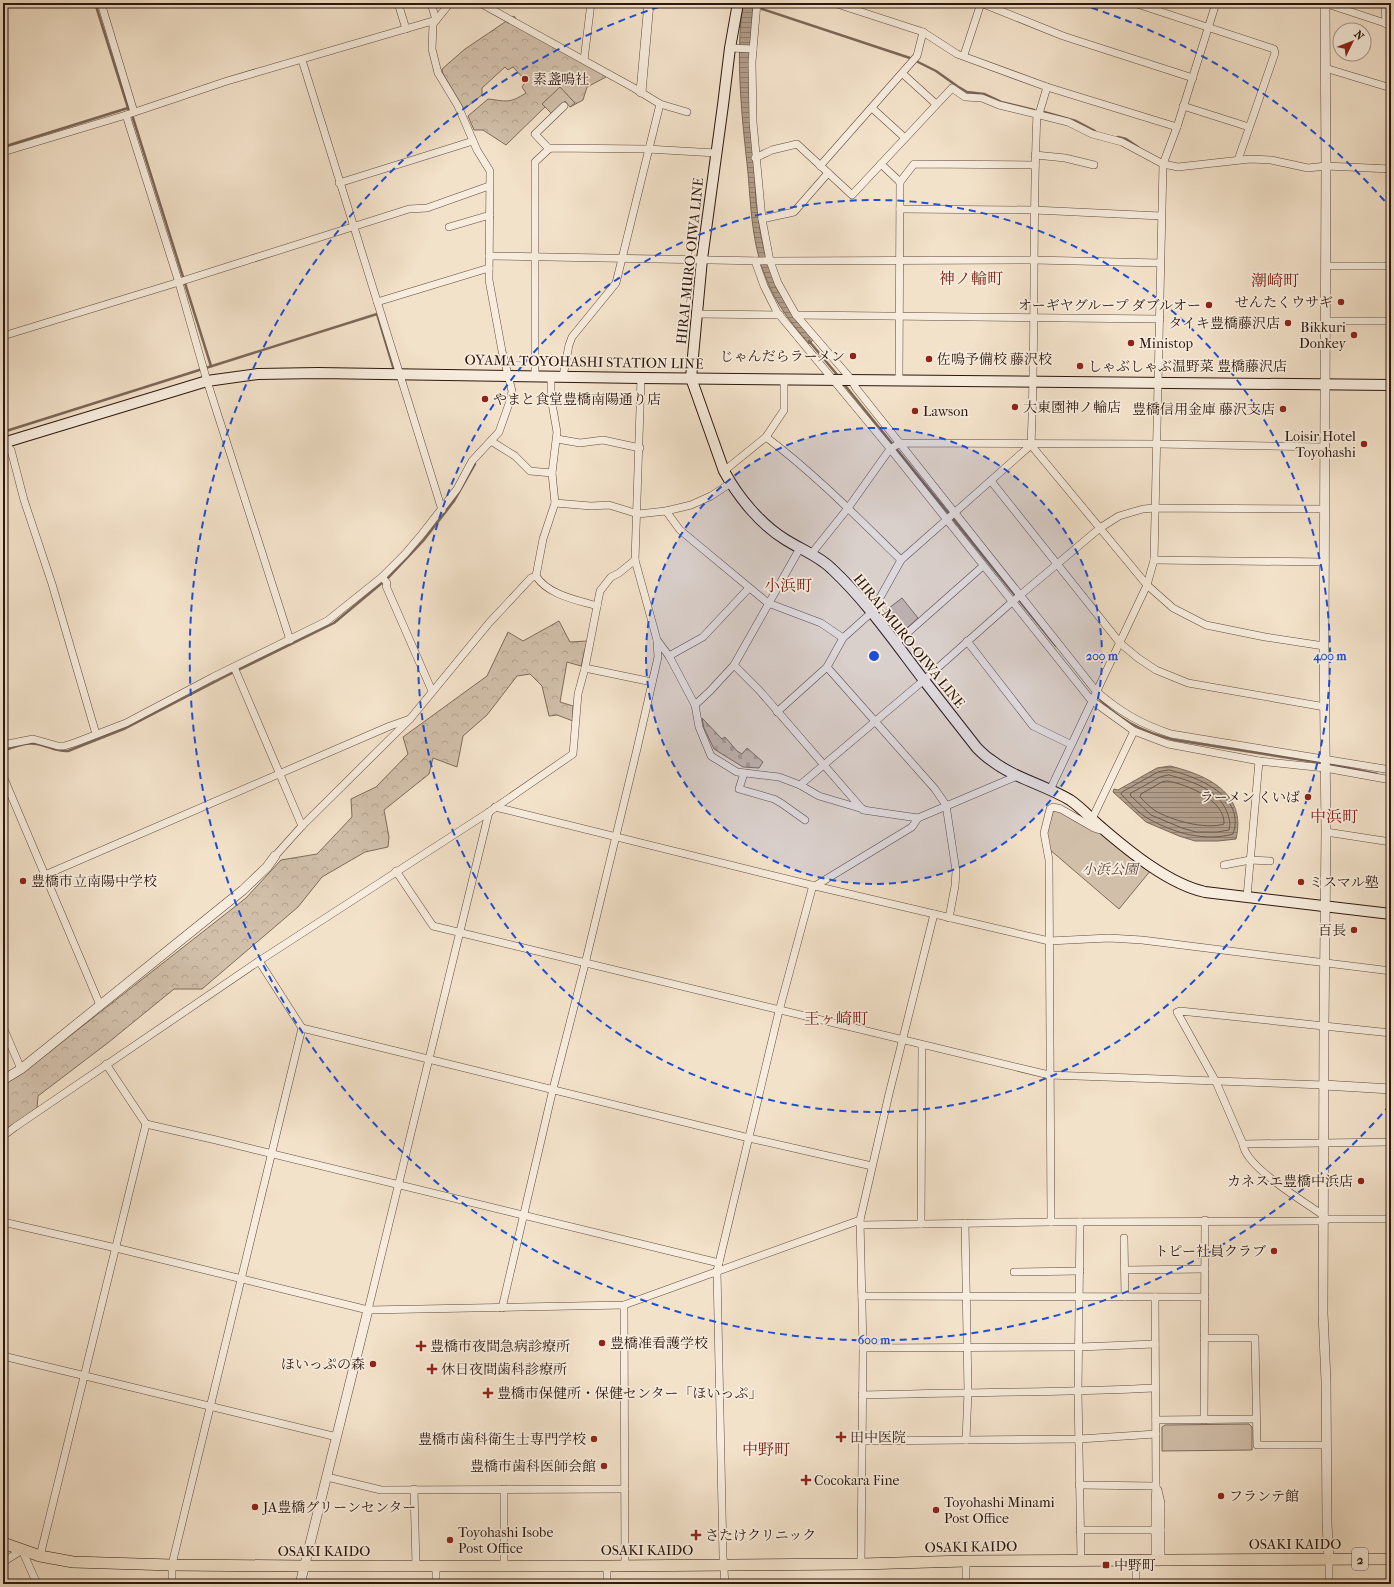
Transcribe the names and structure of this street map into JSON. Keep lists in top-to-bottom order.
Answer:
{
  "streets": {
    "main road": [
      "HIRAI-MURO-OIWA LINE",
      "OYAMA-TOYOHASHI STATION LINE",
      "OSAKI KAIDO",
      "2"
    ]
  },
  "crossings": [
    ["HIRAI-MURO-OIWA LINE", "OYAMA-TOYOHASHI STATION LINE"]
  ],
  "districts": [
    "神ノ輪町",
    "潮崎町",
    "小浜町",
    "中浜町",
    "王ヶ崎町",
    "中野町"
  ],
  "parks": ["小浜公園"],
  "places": {
    "other": [
      "素盞鳴社",
      "せんたくウサギ",
      "オーギヤグループ ダブルオー",
      "タイキ豊橋藤沢店",
      "Bikkuri Donkey",
      "Ministop",
      "じゃんだらラーメン",
      "佐鳴予備校 藤沢校",
      "しゃぶしゃぶ温野菜 豊橋藤沢店",
      "やまと食堂豊橋南陽通り店",
      "大東園神ノ輪店",
      "豊橋信用金庫 藤沢支店",
      "Lawson",
      "Loisir Hotel Toyohashi",
      "ラーメン くいば",
      "豊橋市立南陽中学校",
      "ミスマル塾",
      "百長",
      "カネスエ豊橋中浜店",
      "トピー社員クラブ",
      "豊橋准看護学校",
      "ほいっぷの森",
      "豊橋市歯科衛生士専門学校",
      "豊橋市歯科医師会館",
      "フランテ館",
      "JA豊橋グリーンセンター",
      "Toyohashi Minami Post Office",
      "Toyohashi Isobe Post Office"
    ],
    "health": [
      "豊橋市夜間急病診療所",
      "休日夜間歯科診療所",
      "豊橋市保健所・保健センター「ほいっぷ」",
      "田中医院",
      "Cocokara Fine",
      "さたけクリニック"
    ],
    "transit": ["中野町"]
  },
  "north": "top right",
  "rings": ["200 m", "400 m", "600 m"]
}
